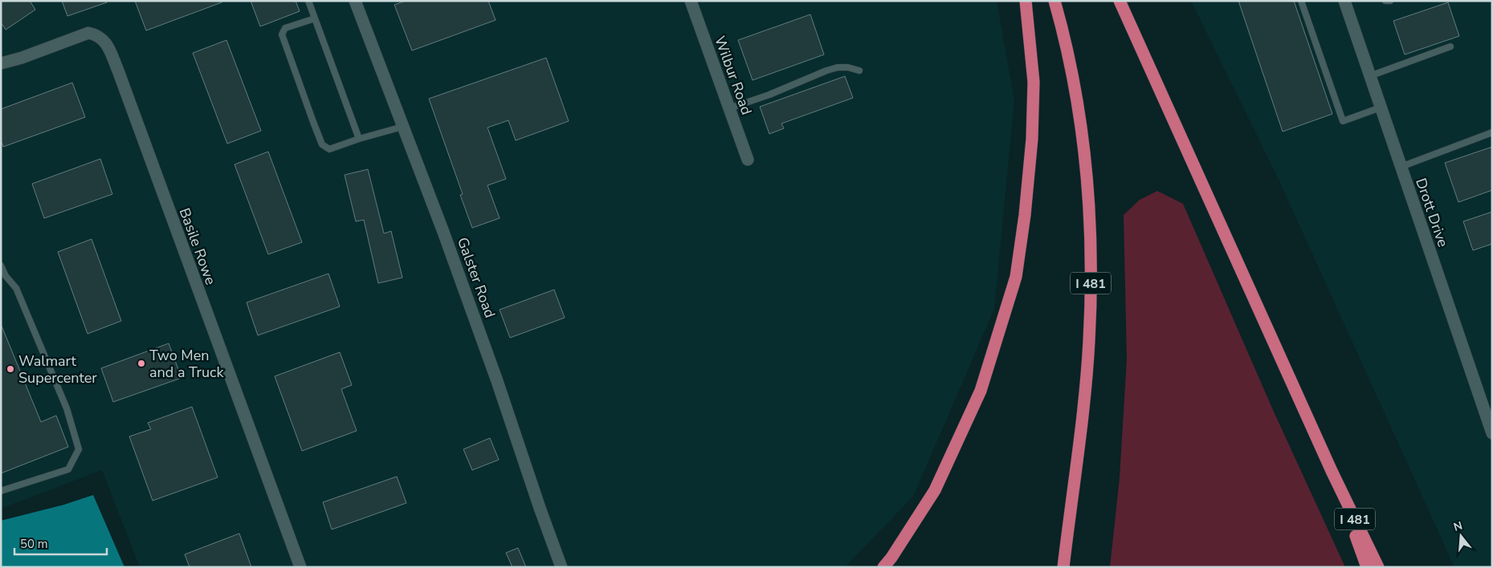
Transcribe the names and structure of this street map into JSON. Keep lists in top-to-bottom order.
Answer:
{
  "streets": {
    "highway": ["I 481"],
    "street": [
      "Wilbur Road",
      "Drott Drive",
      "Basile Rowe",
      "Galster Road"
    ]
  },
  "places": ["Two Men and a Truck", "Walmart Supercenter"],
  "scale_bar": "50 m",
  "north": "top"
}
